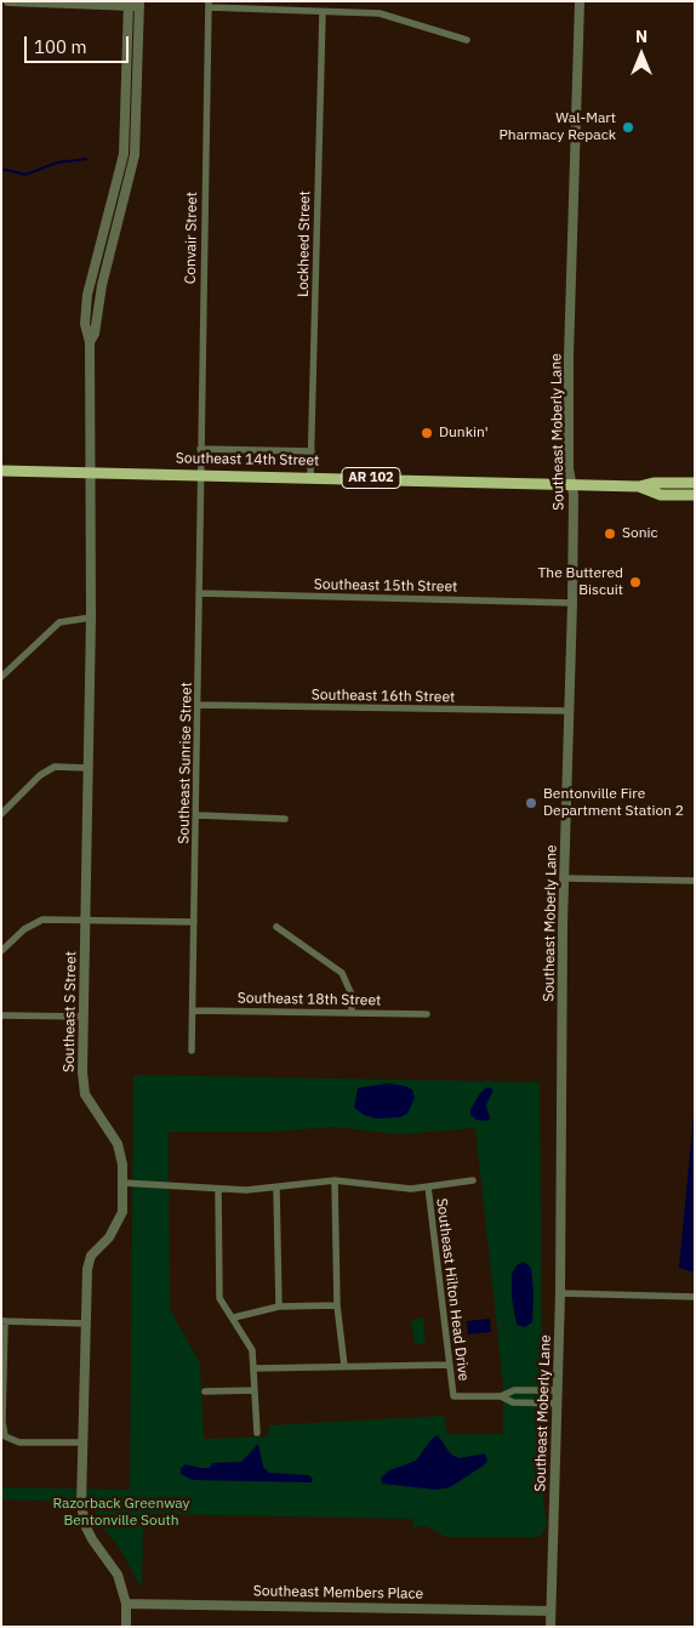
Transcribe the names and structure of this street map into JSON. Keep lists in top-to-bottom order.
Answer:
{
  "streets": {
    "main road": ["Southeast 14th Street", "AR 102"],
    "street": [
      "Convair Street",
      "Lockheed Street",
      "Southeast Moberly Lane",
      "Southeast 15th Street",
      "Southeast 16th Street",
      "Southeast Sunrise Street",
      "Southeast 18th Street",
      "Southeast S Street",
      "Southeast Hilton Head Drive",
      "Southeast Members Place"
    ]
  },
  "crossings": [
    ["Convair Street", "Southeast 14th Street"],
    ["Convair Street", "Southeast Sunrise Street"],
    ["Lockheed Street", "Southeast 14th Street"],
    ["Southeast Moberly Lane", "Southeast 14th Street"],
    ["Southeast Moberly Lane", "Southeast 15th Street"],
    ["Southeast Moberly Lane", "Southeast 16th Street"],
    ["Southeast Moberly Lane", "Southeast Members Place"],
    ["Southeast 14th Street", "Southeast Sunrise Street"],
    ["Southeast 14th Street", "Southeast S Street"],
    ["Southeast 15th Street", "Southeast Sunrise Street"],
    ["Southeast 16th Street", "Southeast Sunrise Street"],
    ["Southeast Sunrise Street", "Southeast 18th Street"],
    ["Southeast S Street", "Southeast Members Place"]
  ],
  "parks": ["Razorback Greenway Bentonville South"],
  "places": [
    "Wal-Mart Pharmacy Repack",
    "Dunkin'",
    "Sonic",
    "The Buttered Biscuit",
    "Bentonville Fire Department Station 2"
  ],
  "scale_bar": "100 m",
  "north": "top"
}
